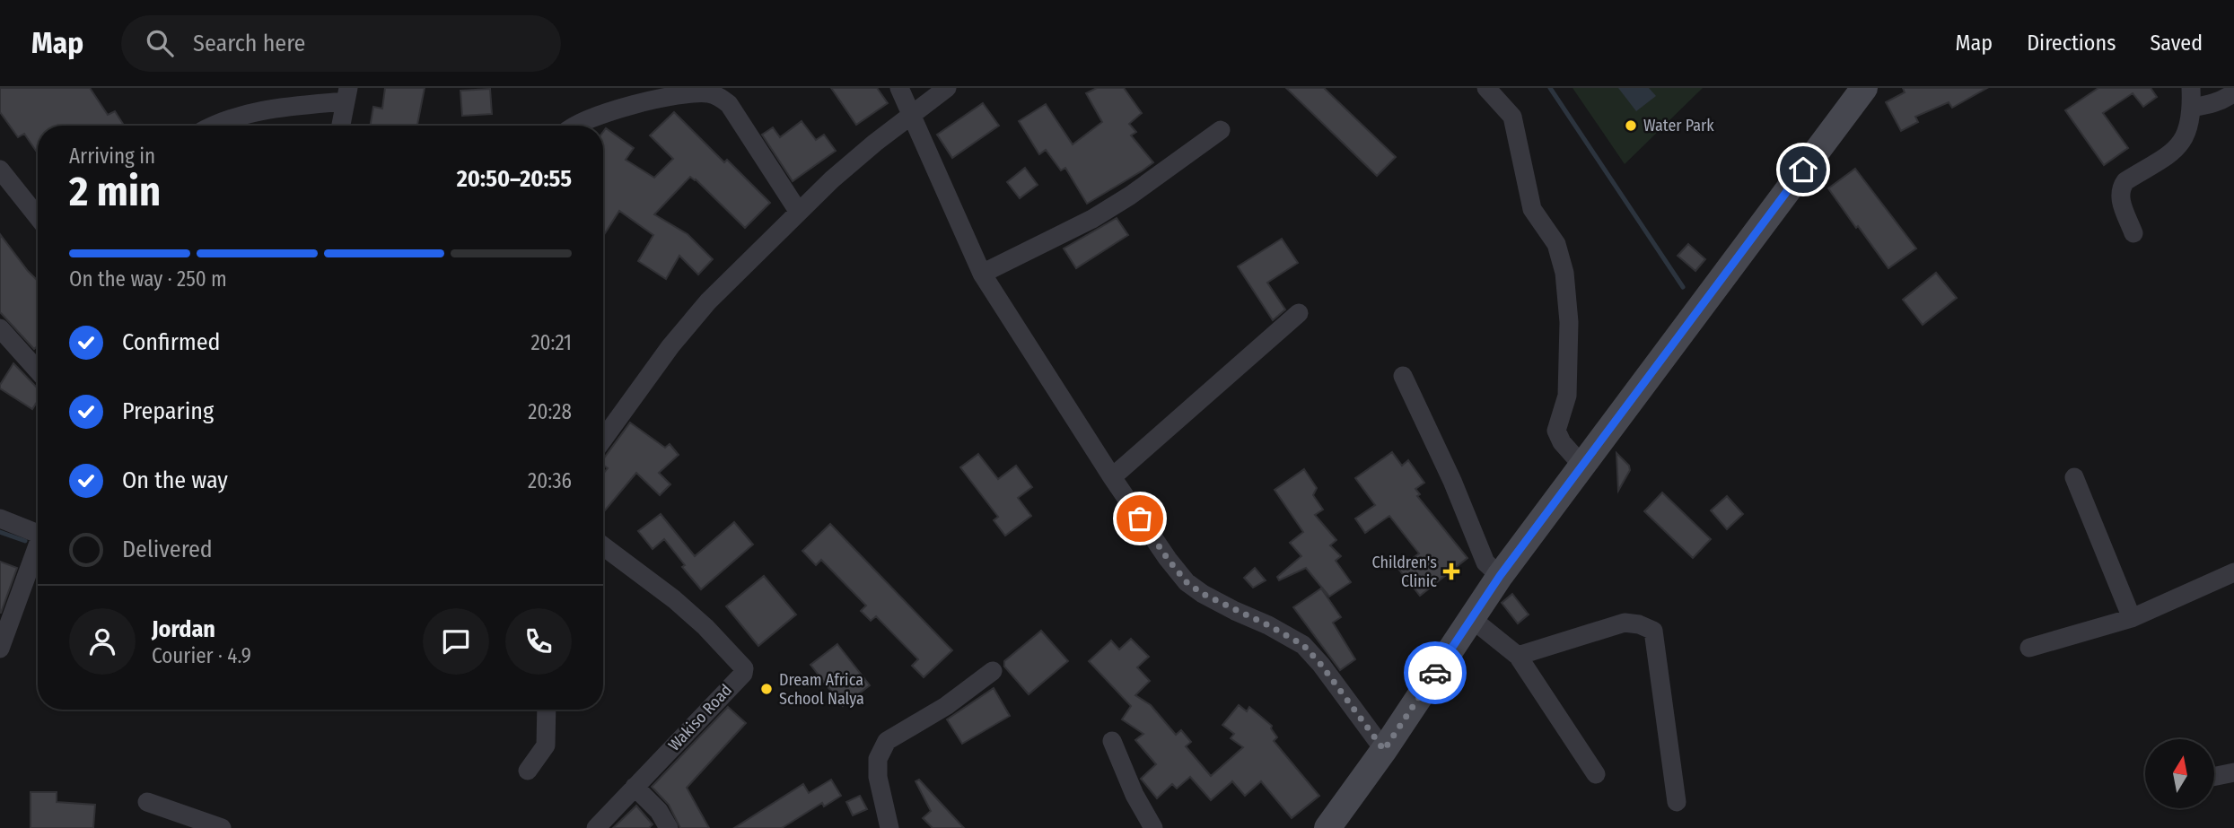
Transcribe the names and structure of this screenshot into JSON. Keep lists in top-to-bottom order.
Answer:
{
  "streets": {
    "street": ["Wakiso Road"]
  },
  "places": {
    "other": ["Water Park", "Dream Africa School Nalya"],
    "health": ["Children's Clinic"]
  },
  "north": "top",
  "page": {
    "header": "Map",
    "search": "Search here",
    "nav": ["Map", "Directions", "Saved"],
    "heading": ["2 min", "Arriving in", "20:50–20:55"],
    "panel": ["Jordan", "Courier · 4.9"],
    "bar": "On the way · 250 m",
    "list": [
      ["Confirmed", "20:21"],
      ["Preparing", "20:28"],
      ["On the way", "20:36"],
      "Delivered"
    ]
  }
}
